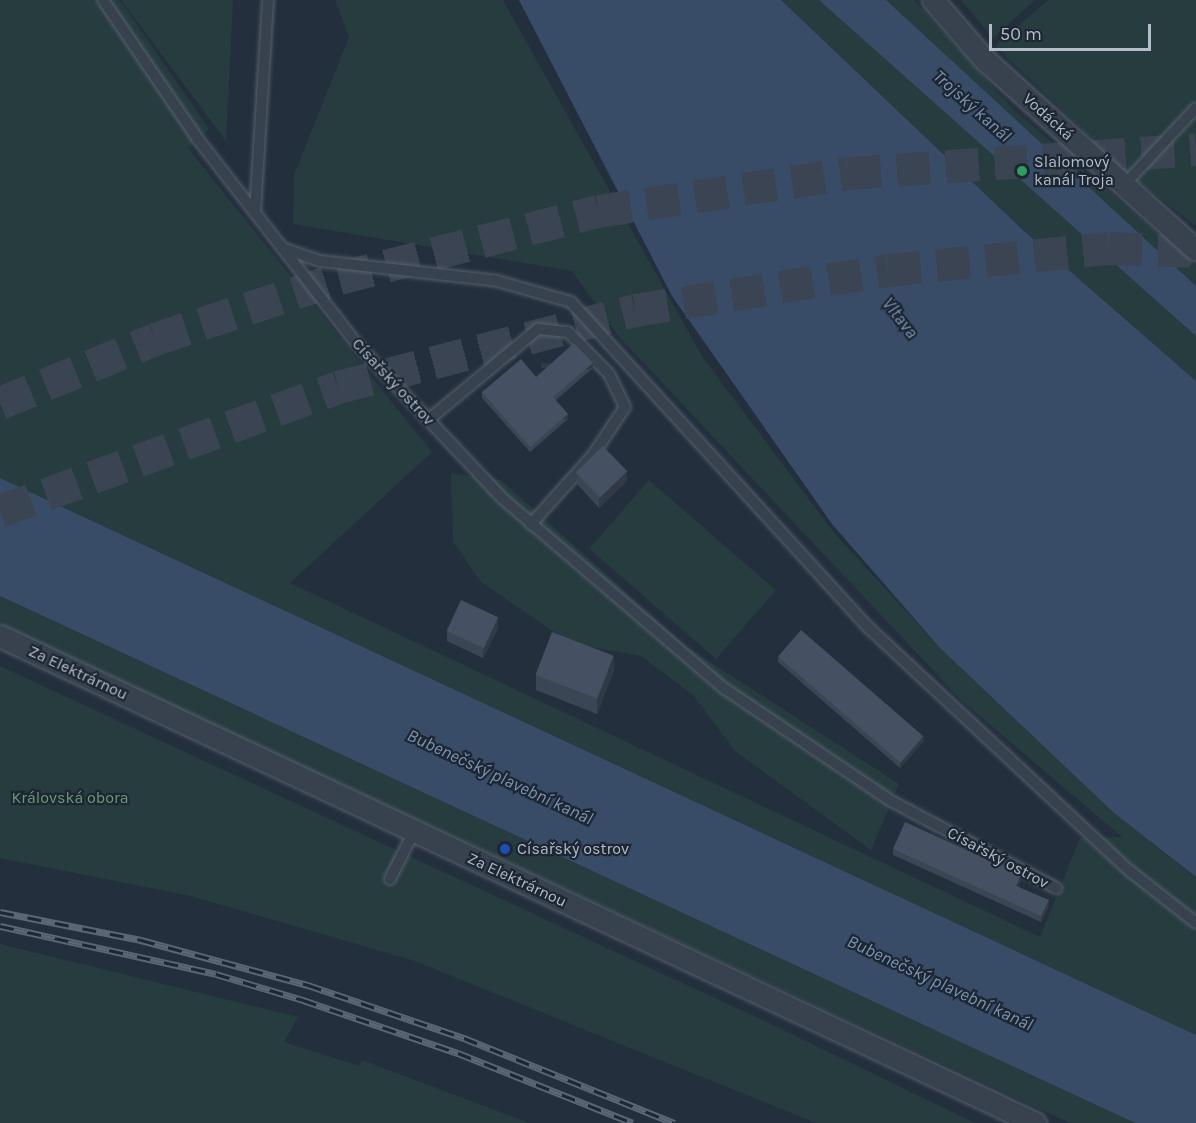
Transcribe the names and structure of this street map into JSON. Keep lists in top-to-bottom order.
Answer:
{
  "streets": {
    "street": ["Vodácká", "Za Elektrárnou"],
    "lane": ["Císařský ostrov"]
  },
  "water": ["Trojský kanál", "Vltava", "Bubenečský plavební kanál"],
  "parks": ["Královská obora"],
  "places": ["Slalomový kanál Troja", "Císařský ostrov"],
  "scale_bar": "50 m"
}
